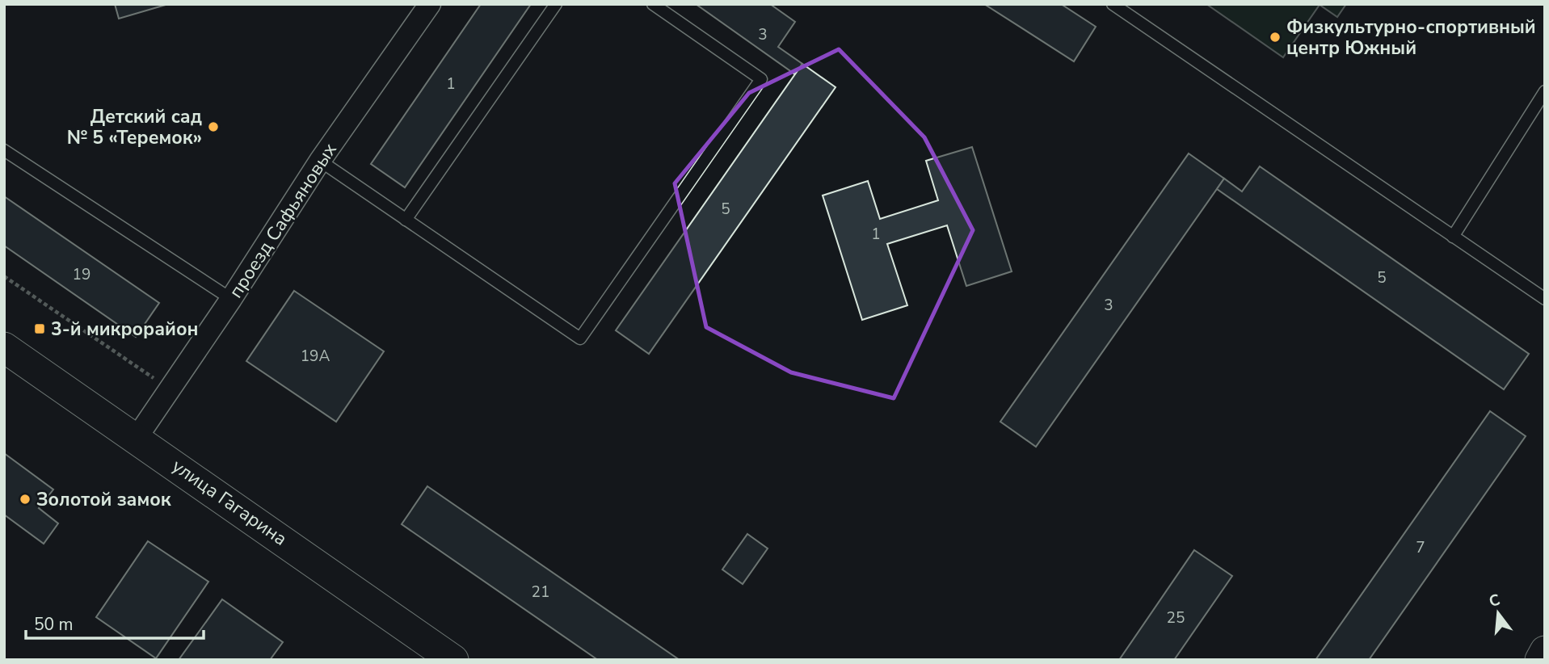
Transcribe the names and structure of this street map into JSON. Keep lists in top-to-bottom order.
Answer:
{
  "streets": {
    "street": ["проезд Сафьяновых", "улица Гагарина"]
  },
  "crossings": [
    ["проезд Сафьяновых", "улица Гагарина"]
  ],
  "places": {
    "other": ["Физкультурно-спортивный центр Южный", "Детский сад № 5 «Теремок»", "Золотой замок"],
    "transit": ["3-й микрорайон"]
  },
  "house_numbers": [
    "3",
    "1",
    "5",
    "1",
    "19",
    "5",
    "3",
    "19А",
    "7",
    "21",
    "25"
  ],
  "scale_bar": "50 m",
  "north": "top"
}
